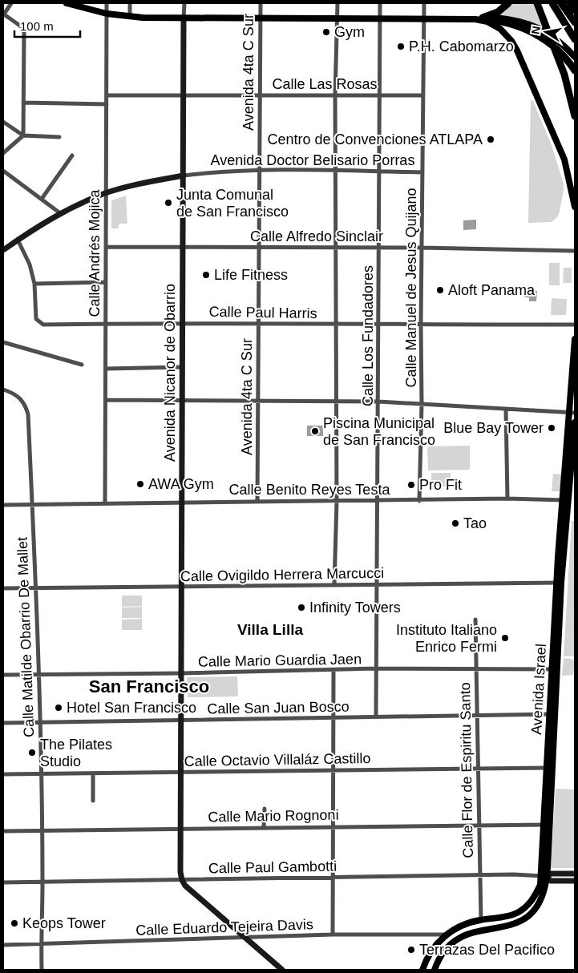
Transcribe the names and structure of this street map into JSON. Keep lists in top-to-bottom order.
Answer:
{
  "streets": {
    "main road": ["Avenida Doctor Belisario Porras", "Avenida Nicanor de Obarrio", "Avenida Israel"],
    "street": [
      "Avenida 4ta C Sur",
      "Calle Las Rosas",
      "Calle Alfredo Sinclair",
      "Calle Andrés Mojica",
      "Calle Manuel de Jesus Quijano",
      "Calle Paul Harris",
      "Calle Los Fundadores",
      "Calle Benito Reyes Testa",
      "Calle Ovigildo Herrera Marcucci",
      "Calle Matilde Obarrio De Mallet",
      "Calle Mario Guardia Jaen",
      "Calle San Juan Bosco",
      "Calle Octavio Villaláz Castillo",
      "Calle Flor de Espiritu Santo",
      "Calle Mario Rognoni",
      "Calle Paul Gambotti",
      "Calle Eduardo Tejeira Davis"
    ]
  },
  "crossings": [
    ["Avenida 4ta C Sur", "Calle Las Rosas"],
    ["Avenida 4ta C Sur", "Avenida Doctor Belisario Porras"],
    ["Avenida 4ta C Sur", "Calle Alfredo Sinclair"],
    ["Avenida 4ta C Sur", "Calle Paul Harris"],
    ["Avenida 4ta C Sur", "Calle Benito Reyes Testa"],
    ["Calle Las Rosas", "Calle Andrés Mojica"],
    ["Calle Las Rosas", "Calle Manuel de Jesus Quijano"],
    ["Calle Las Rosas", "Calle Los Fundadores"],
    ["Calle Las Rosas", "Avenida Nicanor de Obarrio"],
    ["Avenida Doctor Belisario Porras", "Calle Andrés Mojica"],
    ["Avenida Doctor Belisario Porras", "Calle Manuel de Jesus Quijano"],
    ["Avenida Doctor Belisario Porras", "Calle Paul Harris"],
    ["Avenida Doctor Belisario Porras", "Calle Los Fundadores"],
    ["Avenida Doctor Belisario Porras", "Avenida Nicanor de Obarrio"],
    ["Calle Alfredo Sinclair", "Calle Andrés Mojica"],
    ["Calle Alfredo Sinclair", "Calle Manuel de Jesus Quijano"],
    ["Calle Alfredo Sinclair", "Calle Los Fundadores"],
    ["Calle Alfredo Sinclair", "Avenida Nicanor de Obarrio"],
    ["Calle Andrés Mojica", "Calle Paul Harris"],
    ["Calle Andrés Mojica", "Calle Benito Reyes Testa"],
    ["Calle Manuel de Jesus Quijano", "Calle Paul Harris"],
    ["Calle Manuel de Jesus Quijano", "Calle Benito Reyes Testa"],
    ["Calle Paul Harris", "Calle Los Fundadores"],
    ["Calle Paul Harris", "Avenida Nicanor de Obarrio"],
    ["Calle Los Fundadores", "Calle Benito Reyes Testa"],
    ["Calle Los Fundadores", "Calle Ovigildo Herrera Marcucci"],
    ["Calle Los Fundadores", "Calle Mario Guardia Jaen"],
    ["Calle Los Fundadores", "Calle San Juan Bosco"],
    ["Avenida Nicanor de Obarrio", "Calle Benito Reyes Testa"],
    ["Avenida Nicanor de Obarrio", "Calle Ovigildo Herrera Marcucci"],
    ["Avenida Nicanor de Obarrio", "Calle Mario Guardia Jaen"],
    ["Avenida Nicanor de Obarrio", "Calle San Juan Bosco"],
    ["Avenida Nicanor de Obarrio", "Calle Octavio Villaláz Castillo"],
    ["Avenida Nicanor de Obarrio", "Calle Mario Rognoni"],
    ["Avenida Nicanor de Obarrio", "Calle Paul Gambotti"],
    ["Calle Benito Reyes Testa", "Calle Matilde Obarrio De Mallet"],
    ["Calle Benito Reyes Testa", "Avenida Israel"],
    ["Calle Ovigildo Herrera Marcucci", "Calle Matilde Obarrio De Mallet"],
    ["Calle Ovigildo Herrera Marcucci", "Avenida Israel"],
    ["Calle Matilde Obarrio De Mallet", "Calle Mario Guardia Jaen"],
    ["Calle Matilde Obarrio De Mallet", "Calle San Juan Bosco"],
    ["Calle Matilde Obarrio De Mallet", "Calle Octavio Villaláz Castillo"],
    ["Calle Matilde Obarrio De Mallet", "Calle Mario Rognoni"],
    ["Calle Matilde Obarrio De Mallet", "Calle Paul Gambotti"],
    ["Calle Matilde Obarrio De Mallet", "Calle Eduardo Tejeira Davis"],
    ["Calle Mario Guardia Jaen", "Avenida Israel"],
    ["Calle Mario Guardia Jaen", "Calle Flor de Espiritu Santo"],
    ["Avenida Israel", "Calle San Juan Bosco"],
    ["Avenida Israel", "Calle Octavio Villaláz Castillo"],
    ["Avenida Israel", "Calle Flor de Espiritu Santo"],
    ["Avenida Israel", "Calle Mario Rognoni"],
    ["Avenida Israel", "Calle Paul Gambotti"],
    ["Avenida Israel", "Calle Eduardo Tejeira Davis"],
    ["Calle San Juan Bosco", "Calle Flor de Espiritu Santo"],
    ["Calle Octavio Villaláz Castillo", "Calle Flor de Espiritu Santo"],
    ["Calle Flor de Espiritu Santo", "Calle Mario Rognoni"],
    ["Calle Flor de Espiritu Santo", "Calle Paul Gambotti"]
  ],
  "districts": ["Villa Lilla", "San Francisco"],
  "places": [
    "Gym",
    "P.H. Cabomarzo",
    "Centro de Convenciones ATLAPA",
    "Junta Comunal de San Francisco",
    "Life Fitness",
    "Aloft Panama",
    "Blue Bay Tower",
    "Piscina Municipal de San Francisco",
    "AWA Gym",
    "Pro Fit",
    "Tao",
    "Infinity Towers",
    "Instituto Italiano Enrico Fermi",
    "Hotel San Francisco",
    "The Pilates Studio",
    "Keops Tower",
    "Terrazas Del Pacifico"
  ],
  "scale_bar": "100 m",
  "north": "left"
}
